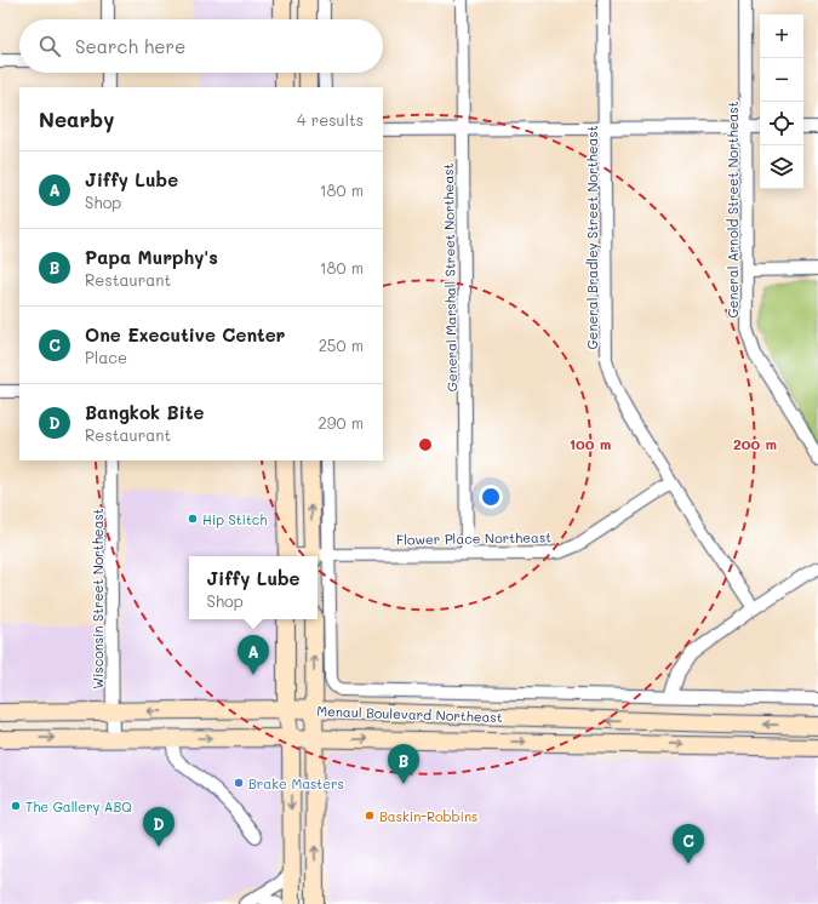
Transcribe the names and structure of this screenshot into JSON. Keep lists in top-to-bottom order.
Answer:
{
  "streets": {
    "main road": ["Menaul Boulevard Northeast"],
    "street": [
      "General Arnold Street Northeast",
      "General Bradley Street Northeast",
      "General Marshall Street Northeast",
      "Flower Place Northeast",
      "Wisconsin Street Northeast"
    ]
  },
  "crossings": [
    ["General Bradley Street Northeast", "Flower Place Northeast"],
    ["General Marshall Street Northeast", "Flower Place Northeast"],
    ["Wisconsin Street Northeast", "Menaul Boulevard Northeast"]
  ],
  "places": [
    "Hip Stitch",
    "Brake Masters",
    "The Gallery ABQ",
    "Baskin-Robbins"
  ],
  "page": {
    "map_buttons": ["+", "−"],
    "search": "Search here",
    "heading": ["Nearby", "4 results"],
    "list": [
      {
        "mark": "A",
        "name": "Jiffy Lube",
        "note": "Shop",
        "value": "180 m"
      },
      {
        "mark": "B",
        "name": "Papa Murphy's",
        "note": "Restaurant",
        "value": "180 m"
      },
      {
        "mark": "C",
        "name": "One Executive Center",
        "note": "Place",
        "value": "250 m"
      },
      {
        "mark": "D",
        "name": "Bangkok Bite",
        "note": "Restaurant",
        "value": "290 m"
      }
    ],
    "popup": ["Jiffy Lube", "Shop"],
    "pins": [
      "A",
      "B",
      "D",
      "C"
    ]
  },
  "rings": ["100 m", "200 m"]
}
